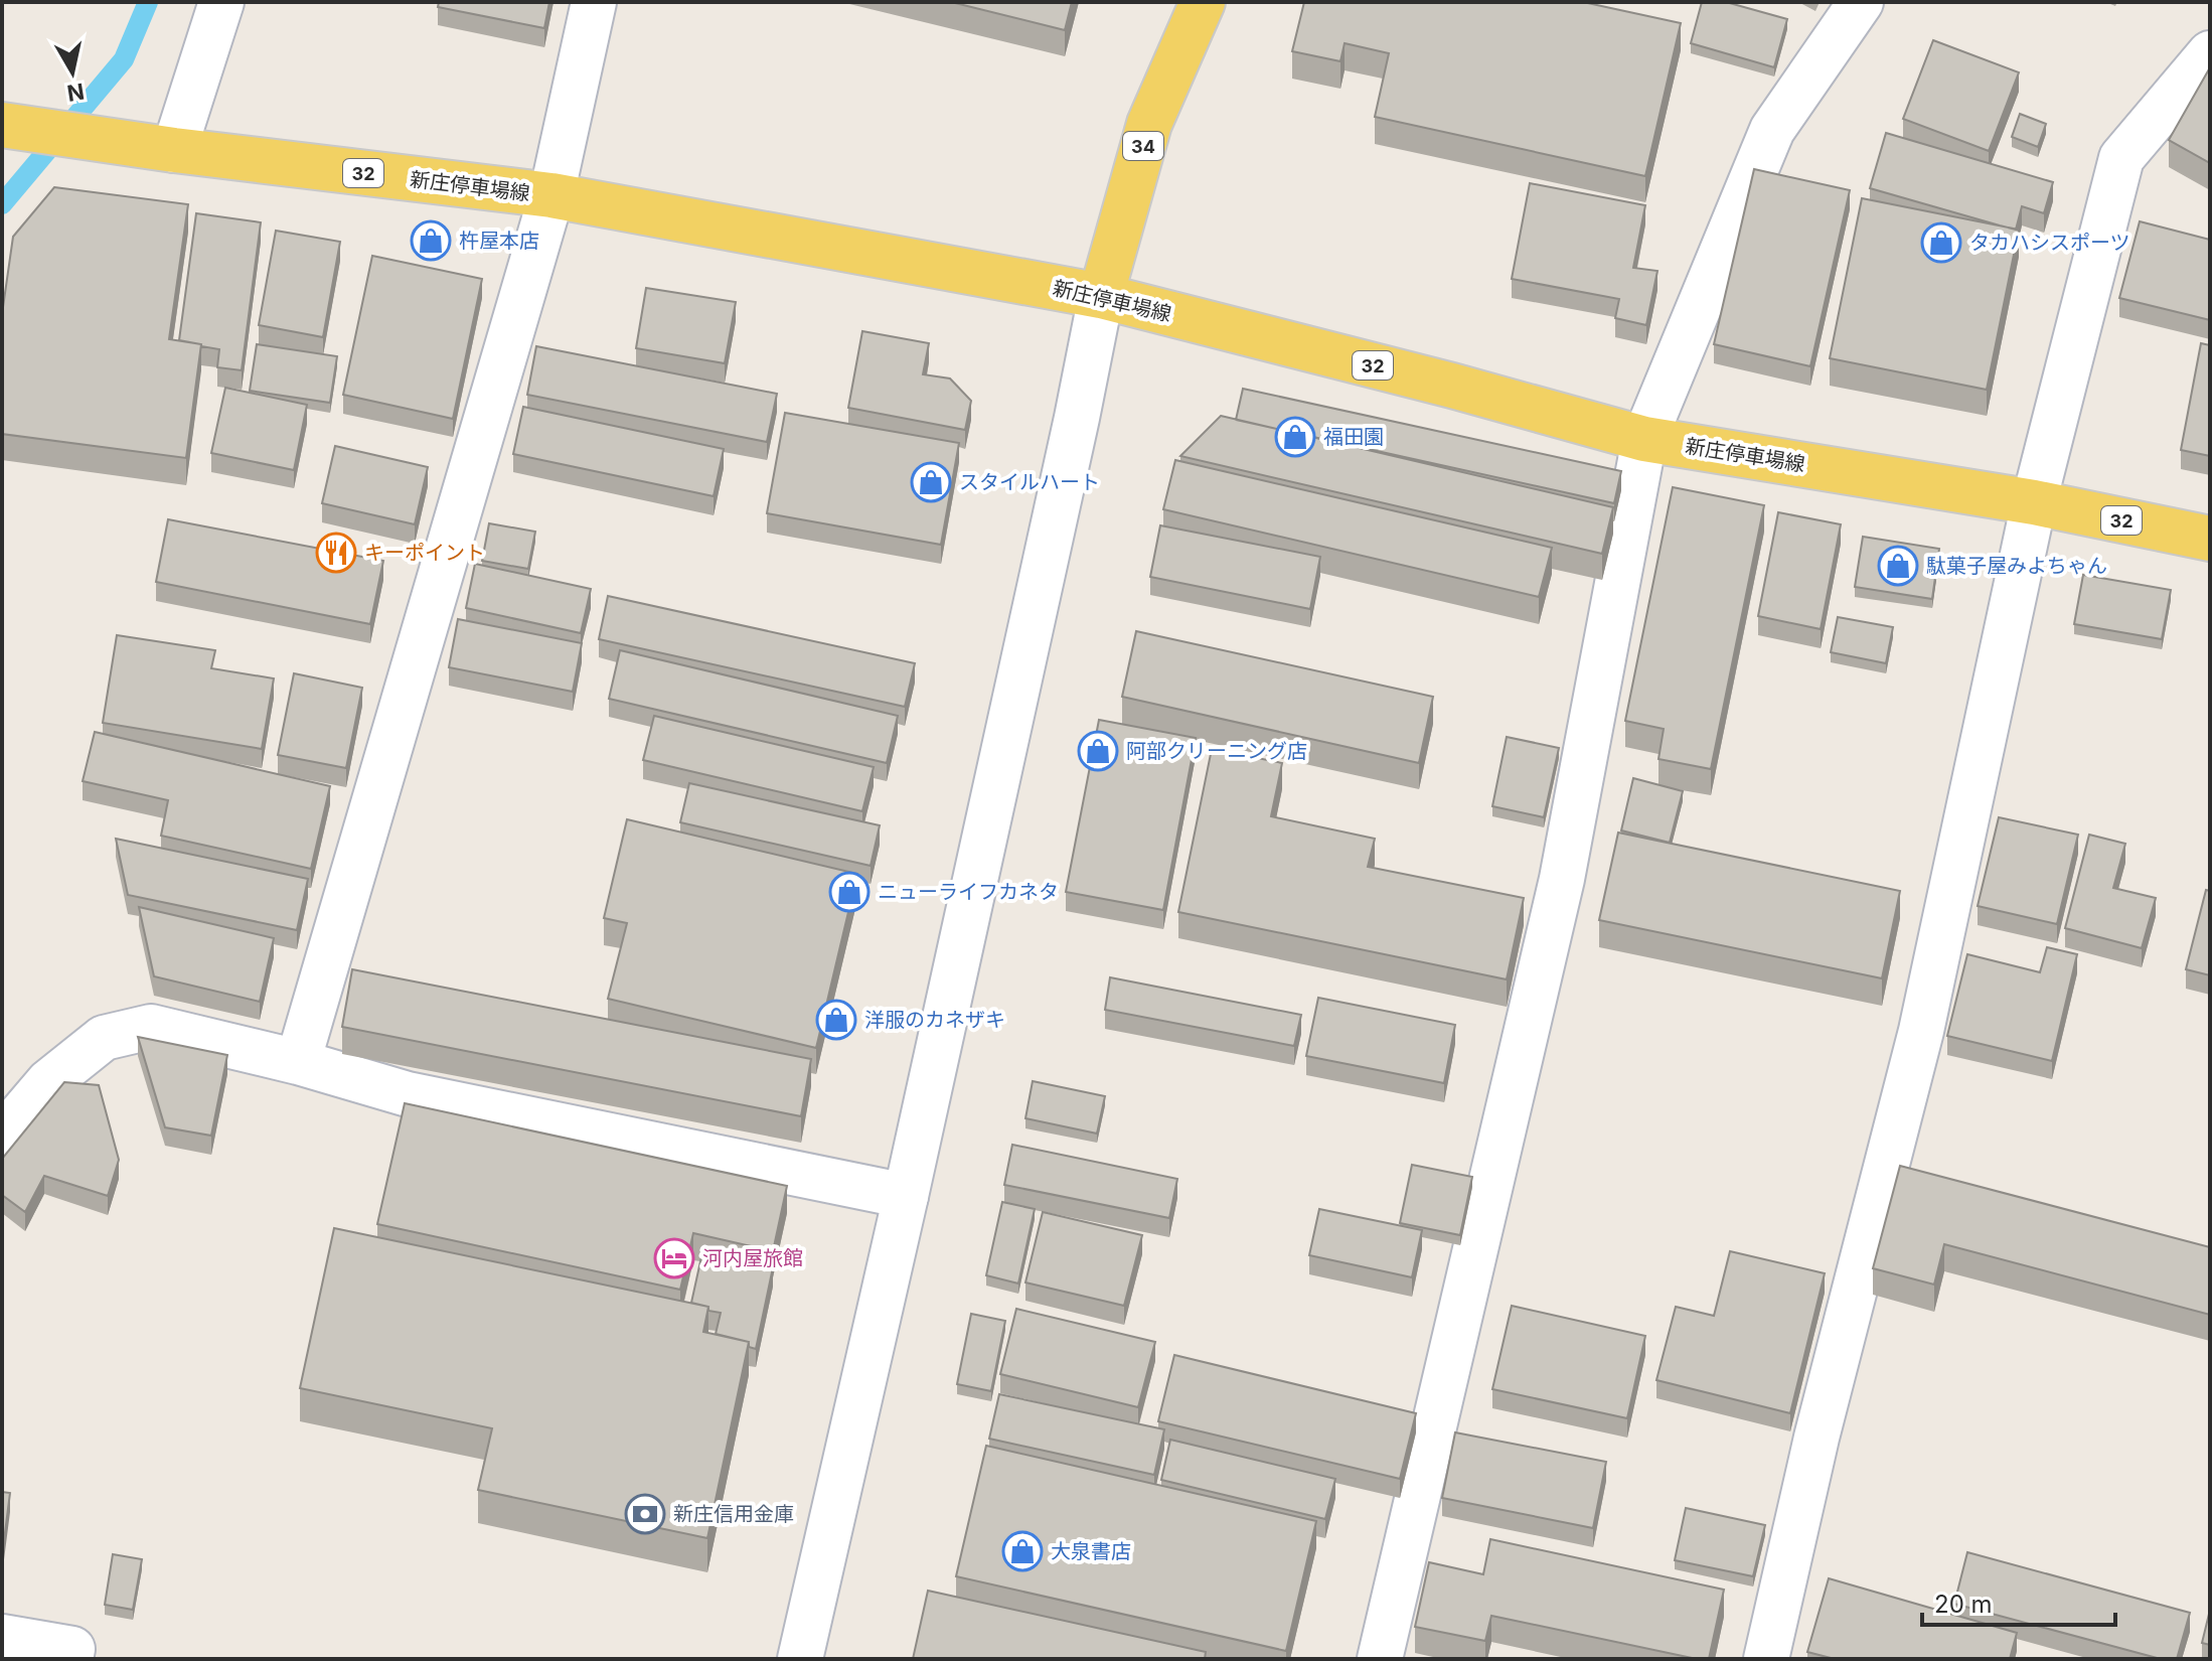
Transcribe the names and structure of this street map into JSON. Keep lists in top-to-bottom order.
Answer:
{
  "streets": {
    "main road": ["34", "32", "新庄停車場線"]
  },
  "crossings": [
    ["34", "新庄停車場線"]
  ],
  "places": {
    "shop": [
      "杵屋本店",
      "タカハシスポーツ",
      "福田園",
      "スタイルハート",
      "駄菓子屋みよちゃん",
      "阿部クリーニング店",
      "ニューライフカネタ",
      "洋服のカネザキ",
      "大泉書店"
    ],
    "restaurant": ["キーポイント"],
    "hotel": ["河内屋旅館"],
    "bank": ["新庄信用金庫"]
  },
  "scale_bar": "20 m",
  "north": "bottom"
}
